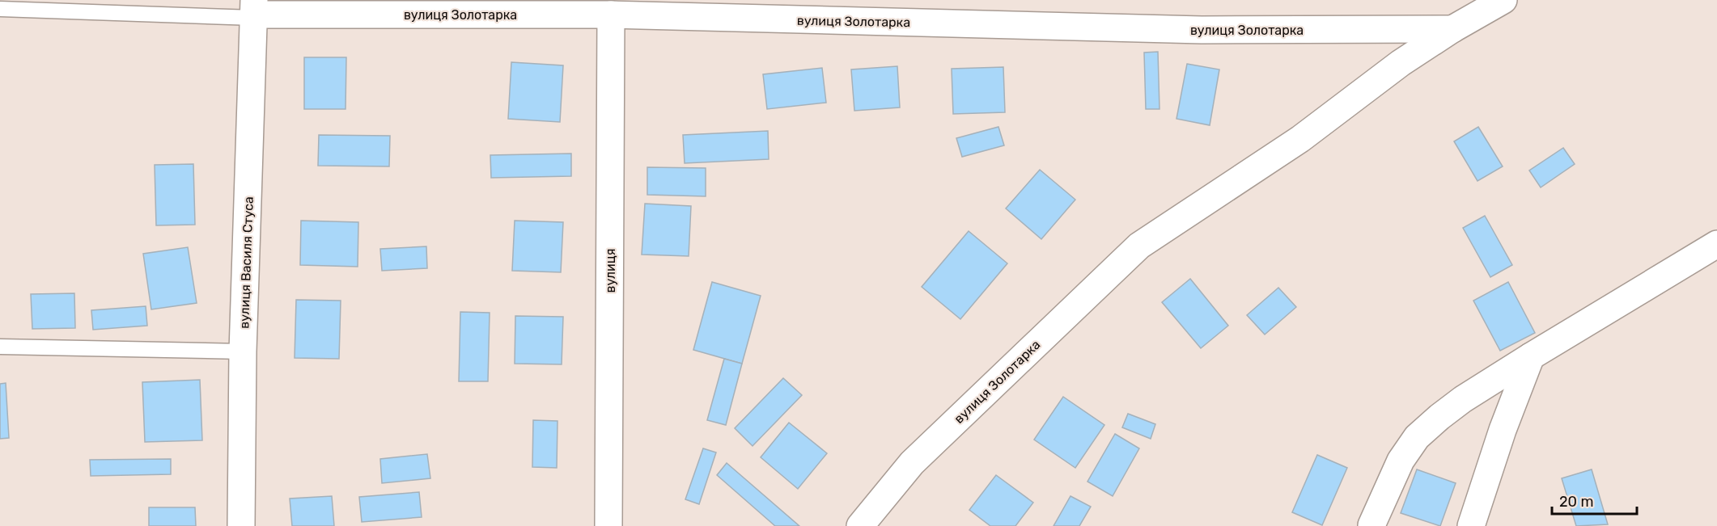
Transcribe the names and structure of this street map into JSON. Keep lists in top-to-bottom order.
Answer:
{
  "streets": {
    "street": ["вулиця Золотарка", "вулиця Василя Стуса", "вулиця"]
  },
  "crossings": [
    ["вулиця Золотарка", "вулиця Василя Стуса"],
    ["вулиця Золотарка", "вулиця"]
  ],
  "scale_bar": "20 m"
}
